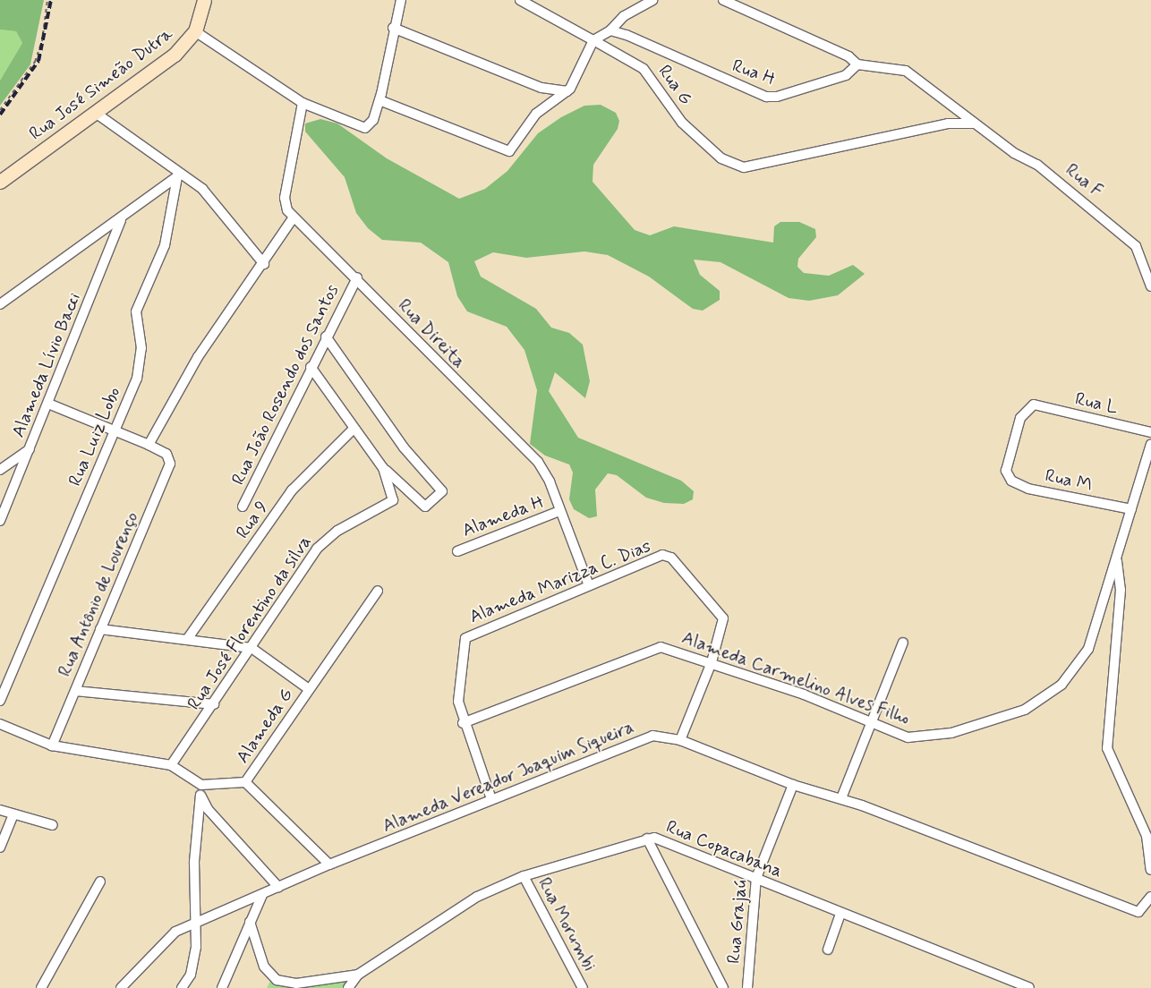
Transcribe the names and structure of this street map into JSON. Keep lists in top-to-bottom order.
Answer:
{
  "streets": {
    "main road": ["Rua José Simeão Dutra"],
    "street": [
      "Rua H",
      "Rua G",
      "Rua F",
      "Rua Direita",
      "Alameda Lívio Bacci",
      "Rua João Rosendo dos Santos",
      "Rua L",
      "Rua Luiz Lobo",
      "Rua M",
      "Alameda H",
      "Rua 9",
      "Alameda Marizza C. Dias",
      "Rua Antônio de Lourenço",
      "Rua José Florentino da silva",
      "Alameda Carmelino Alves Filho",
      "Alameda G",
      "Alameda Vereador Joaquim Siqueira",
      "Rua Copacabana",
      "Rua Grajaú",
      "Rua Morumbi"
    ]
  },
  "crossings": [
    ["Rua G", "Rua F"],
    ["Rua Direita", "Rua João Rosendo dos Santos"],
    ["Rua Direita", "Alameda H"],
    ["Rua Direita", "Alameda Marizza C. Dias"],
    ["Rua João Rosendo dos Santos", "Rua José Florentino da silva"],
    ["Rua L", "Rua M"],
    ["Rua 9", "Rua José Florentino da silva"],
    ["Alameda Marizza C. Dias", "Alameda Carmelino Alves Filho"],
    ["Alameda G", "Alameda Vereador Joaquim Siqueira"],
    ["Alameda Vereador Joaquim Siqueira", "Rua Grajaú"],
    ["Rua Copacabana", "Rua Grajaú"],
    ["Rua Copacabana", "Rua Morumbi"]
  ]
}
